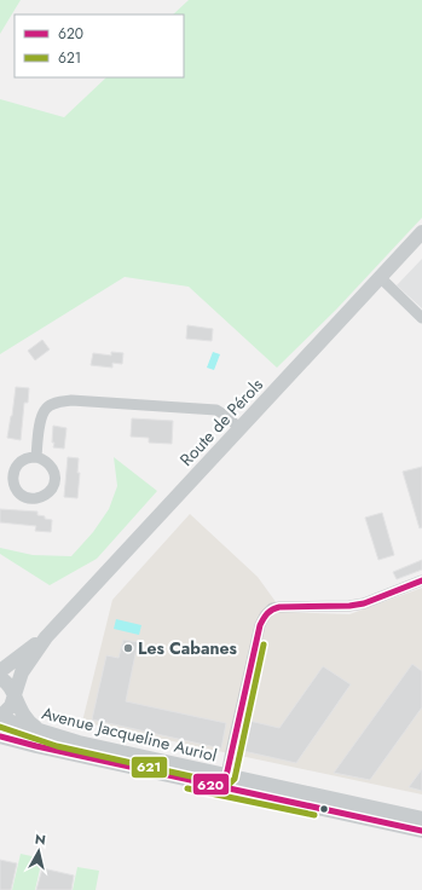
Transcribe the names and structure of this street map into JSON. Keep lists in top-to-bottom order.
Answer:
{
  "streets": {
    "main road": ["Route de Pérols", "Avenue Jacqueline Auriol"]
  },
  "places": ["Les Cabanes"],
  "lines": ["transit line 620", "transit line 621"],
  "legend": ["620", "621"],
  "north": "top"
}
